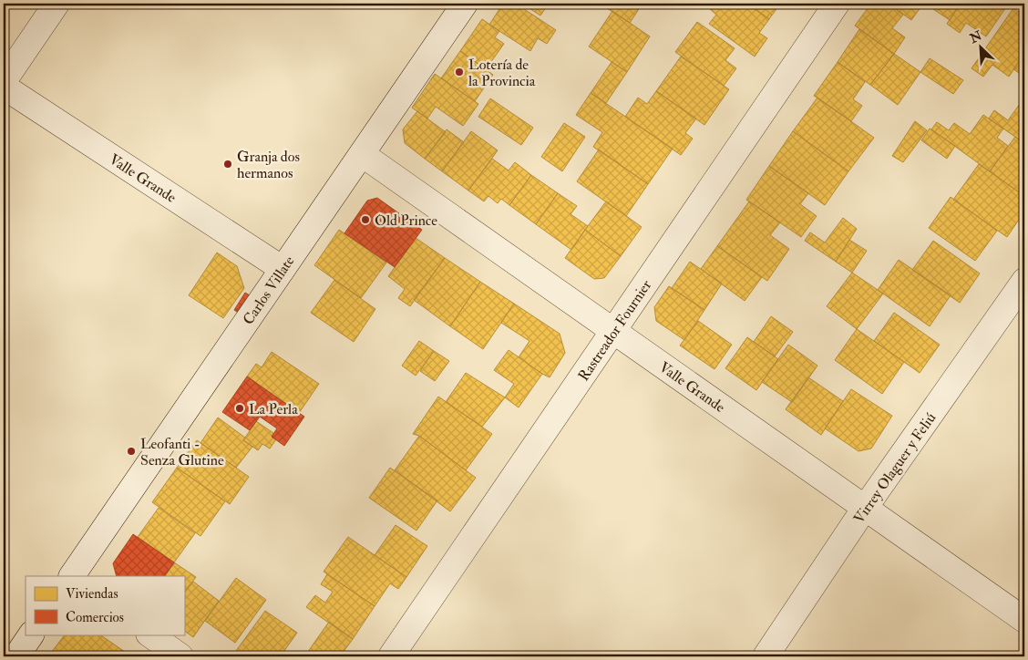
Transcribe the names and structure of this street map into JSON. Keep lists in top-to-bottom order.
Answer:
{
  "streets": {
    "street": [
      "Valle Grande",
      "Carlos Villate",
      "Rastreador Fournier",
      "Virrey Olaguer y Feliú"
    ]
  },
  "crossings": [
    ["Valle Grande", "Carlos Villate"],
    ["Valle Grande", "Rastreador Fournier"],
    ["Valle Grande", "Virrey Olaguer y Feliú"]
  ],
  "places": [
    "Lotería de la Provincia",
    "Granja dos hermanos",
    "Old Prince",
    "La Perla",
    "Leofanti - Senza Glutine"
  ],
  "legend": ["Viviendas", "Comercios"],
  "north": "top left"
}
